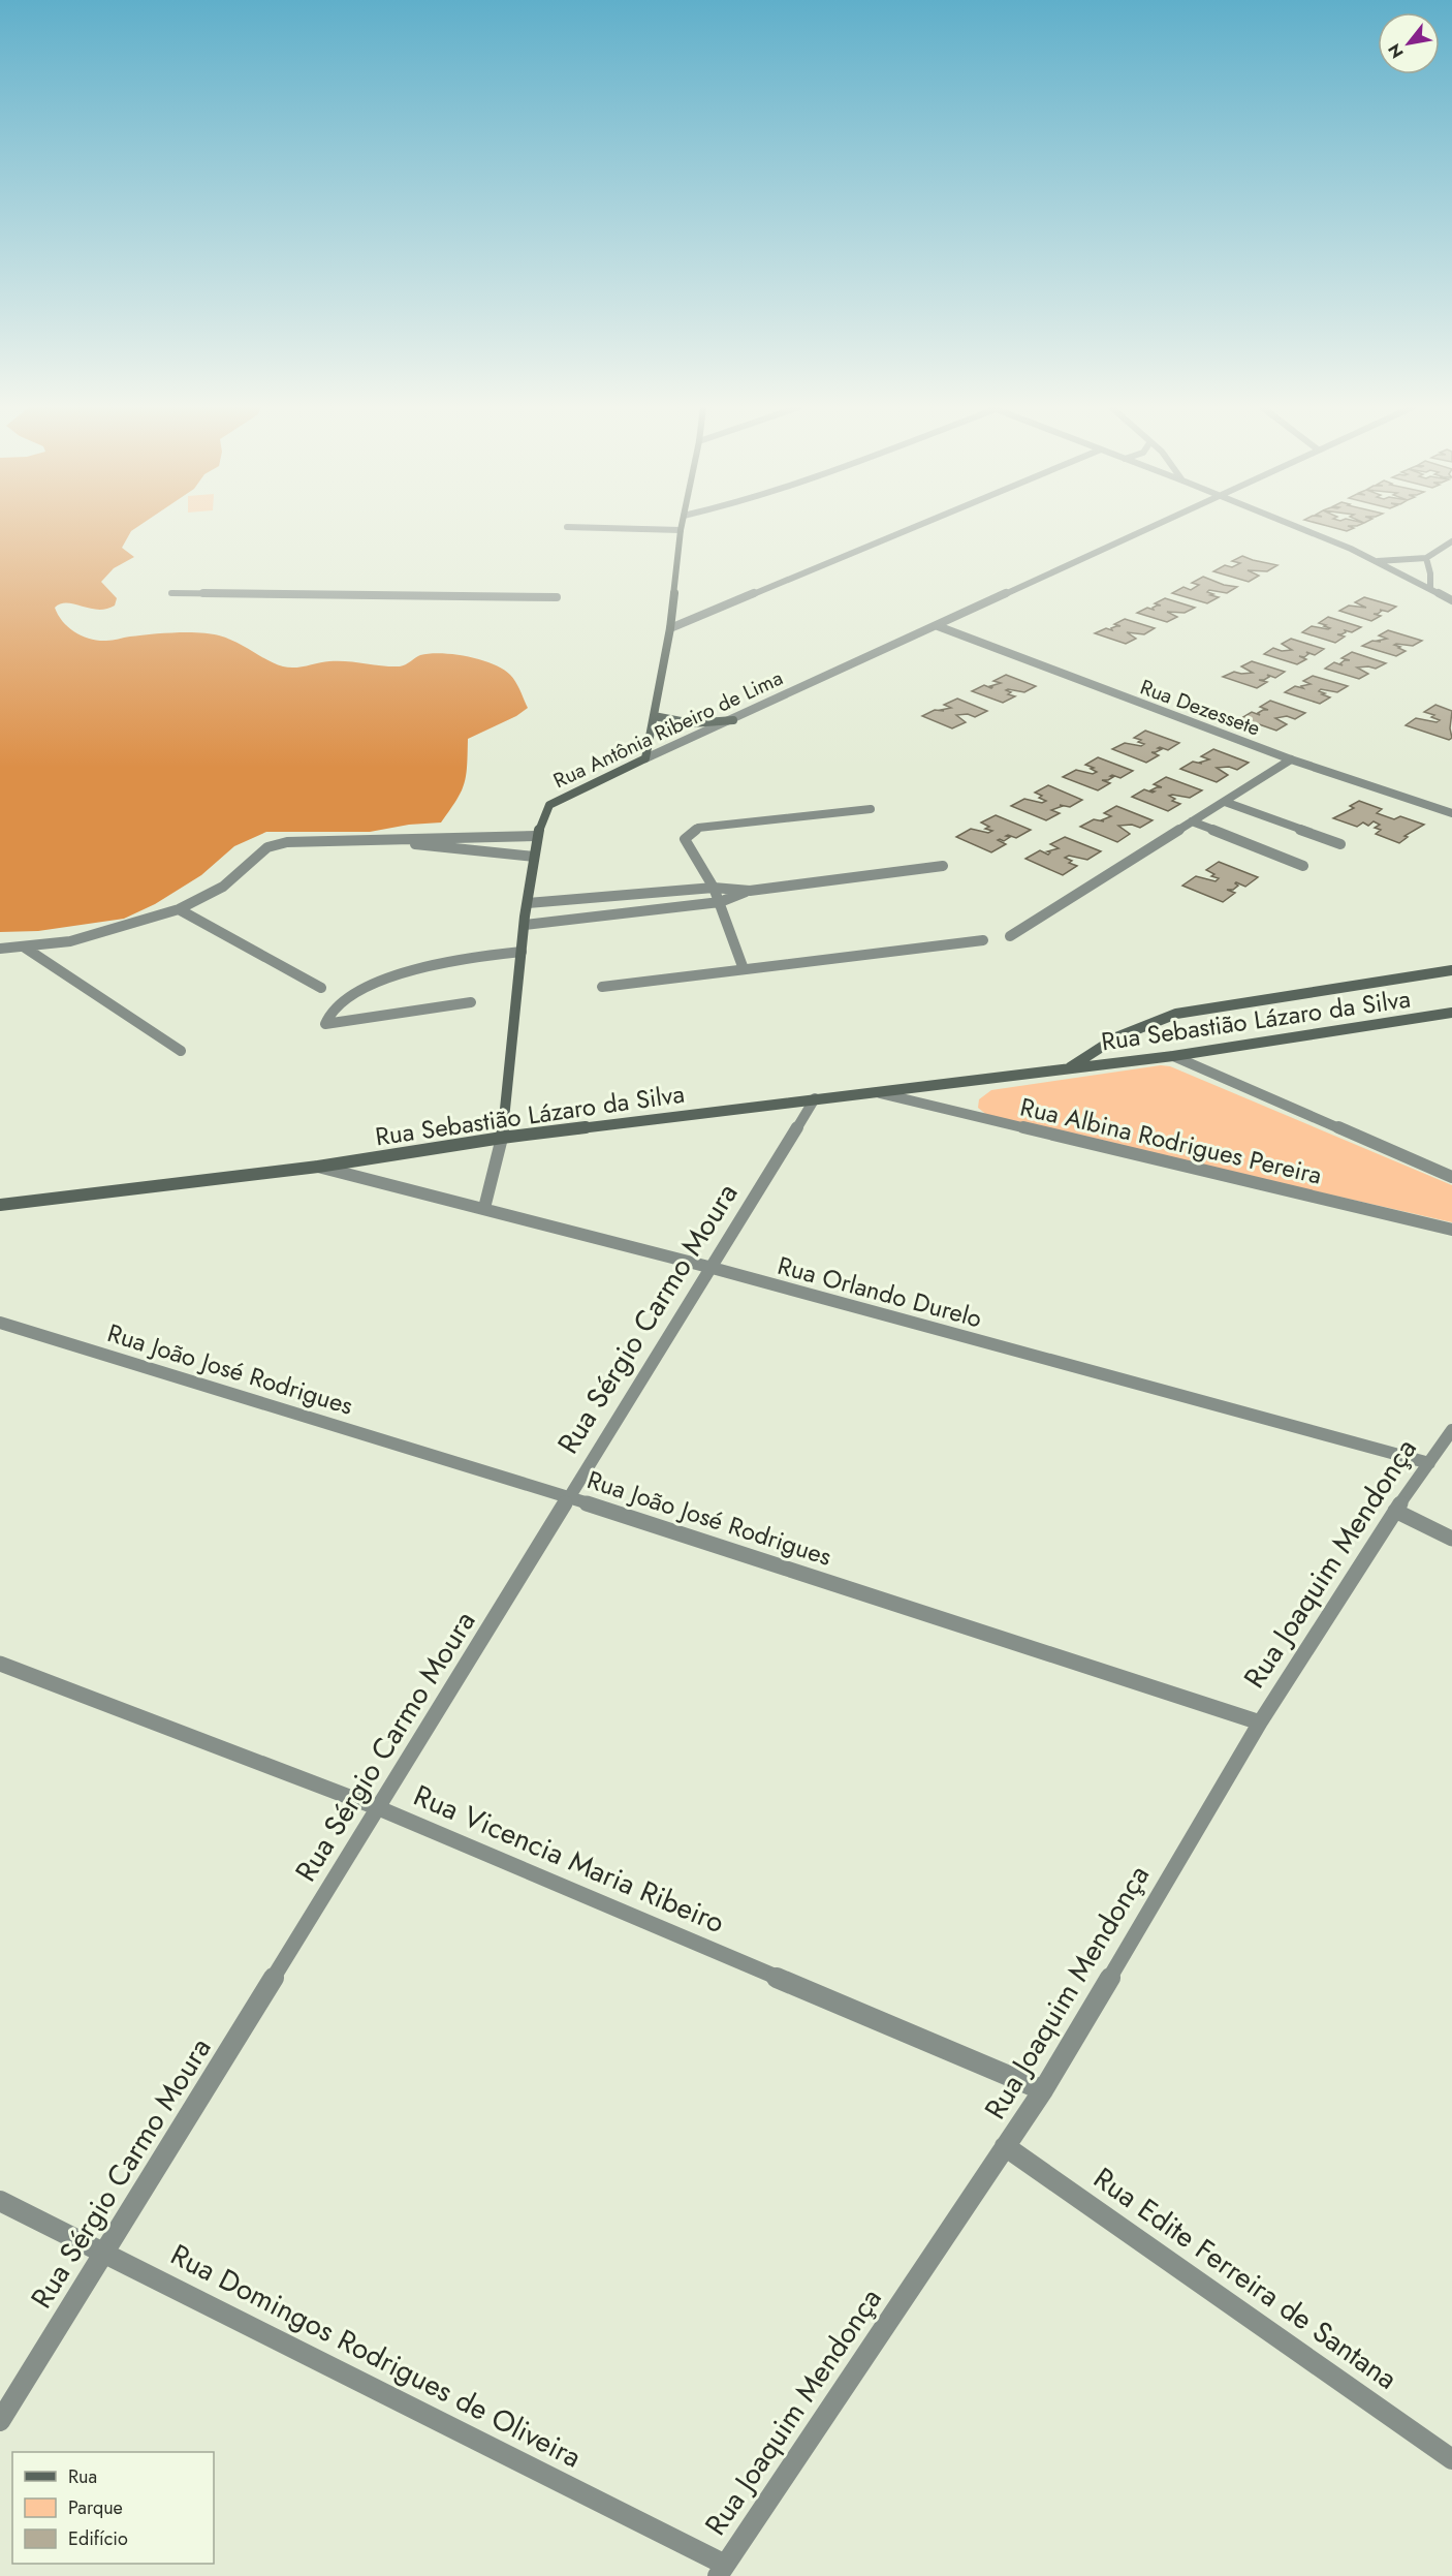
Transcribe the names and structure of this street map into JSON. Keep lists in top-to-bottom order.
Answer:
{
  "streets": {
    "street": [
      "Rua Dezessete",
      "Rua Antônia Ribeiro de Lima",
      "Rua Sebastião Lázaro da Silva",
      "Rua Albina Rodrigues Pereira",
      "Rua Orlando Durelo",
      "Rua Sérgio Carmo Moura",
      "Rua João José Rodrigues",
      "Rua Joaquim Mendonça",
      "Rua Vicencia Maria Ribeiro",
      "Rua Edite Ferreira de Santana",
      "Rua Domingos Rodrigues de Oliveira"
    ]
  },
  "crossings": [
    ["Rua Dezessete", "Rua Antônia Ribeiro de Lima"],
    ["Rua Antônia Ribeiro de Lima", "Rua Sebastião Lázaro da Silva"],
    ["Rua Antônia Ribeiro de Lima", "Rua Orlando Durelo"],
    ["Rua Sebastião Lázaro da Silva", "Rua Albina Rodrigues Pereira"],
    ["Rua Sebastião Lázaro da Silva", "Rua Orlando Durelo"],
    ["Rua Sebastião Lázaro da Silva", "Rua Sérgio Carmo Moura"],
    ["Rua Orlando Durelo", "Rua Sérgio Carmo Moura"],
    ["Rua Orlando Durelo", "Rua Joaquim Mendonça"],
    ["Rua Sérgio Carmo Moura", "Rua João José Rodrigues"],
    ["Rua Sérgio Carmo Moura", "Rua Vicencia Maria Ribeiro"],
    ["Rua Sérgio Carmo Moura", "Rua Domingos Rodrigues de Oliveira"],
    ["Rua João José Rodrigues", "Rua Joaquim Mendonça"],
    ["Rua Joaquim Mendonça", "Rua Vicencia Maria Ribeiro"],
    ["Rua Joaquim Mendonça", "Rua Edite Ferreira de Santana"],
    ["Rua Joaquim Mendonça", "Rua Domingos Rodrigues de Oliveira"]
  ],
  "legend": ["Rua", "Parque", "Edifício"],
  "north": "bottom left"
}
